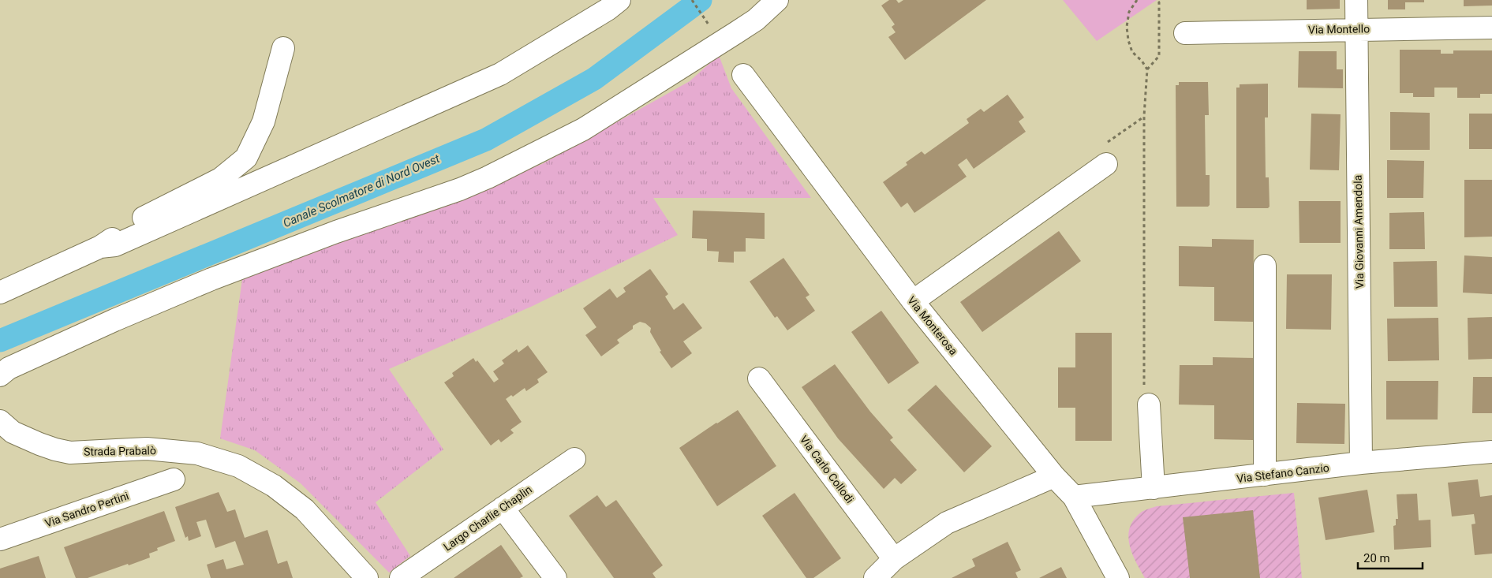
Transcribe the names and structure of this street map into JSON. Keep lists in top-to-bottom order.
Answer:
{
  "streets": {
    "street": [
      "Via Montello",
      "Via Giovanni Amendola",
      "Via Monterosa",
      "Strada Prabalò",
      "Via Carlo Collodi",
      "Via Stefano Canzio",
      "Via Sandro Pertini",
      "Largo Charlie Chaplin"
    ]
  },
  "crossings": [
    ["Via Montello", "Via Giovanni Amendola"],
    ["Via Giovanni Amendola", "Via Stefano Canzio"],
    ["Via Monterosa", "Via Stefano Canzio"]
  ],
  "water": ["Canale Scolmatore di Nord Ovest"],
  "scale_bar": "20 m"
}
